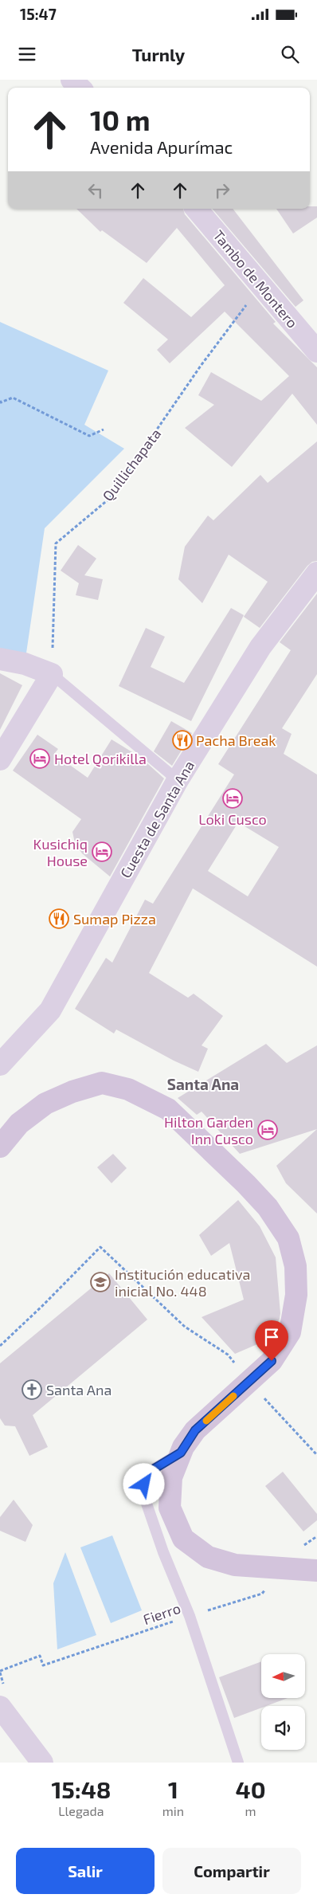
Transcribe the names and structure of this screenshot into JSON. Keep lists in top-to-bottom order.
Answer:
{
  "streets": {
    "street": ["Tambo de Montero", "Cuesta de Santa Ana"],
    "path": ["Quillichapata", "Fierro"]
  },
  "crossings": [
    ["Tambo de Montero", "Quillichapata"]
  ],
  "districts": ["Santa Ana"],
  "places": {
    "restaurant": ["Pacha Break", "Sumap Pizza"],
    "hotel": [
      "Hotel Qorikilla",
      "Loki Cusco",
      "Kusichiq House",
      "Hilton Garden Inn Cusco"
    ],
    "school or university": ["Institución educativa inicial No. 448"],
    "church": ["Santa Ana"]
  },
  "north": "left",
  "page": {
    "status": "15:47",
    "header": "Turnly",
    "turn": ["10 m", "Avenida Apurímac"],
    "eta": [
      "15:48",
      "Llegada",
      "1",
      "min",
      "40",
      "m"
    ],
    "buttons": ["Salir", "Compartir"]
  }
}
